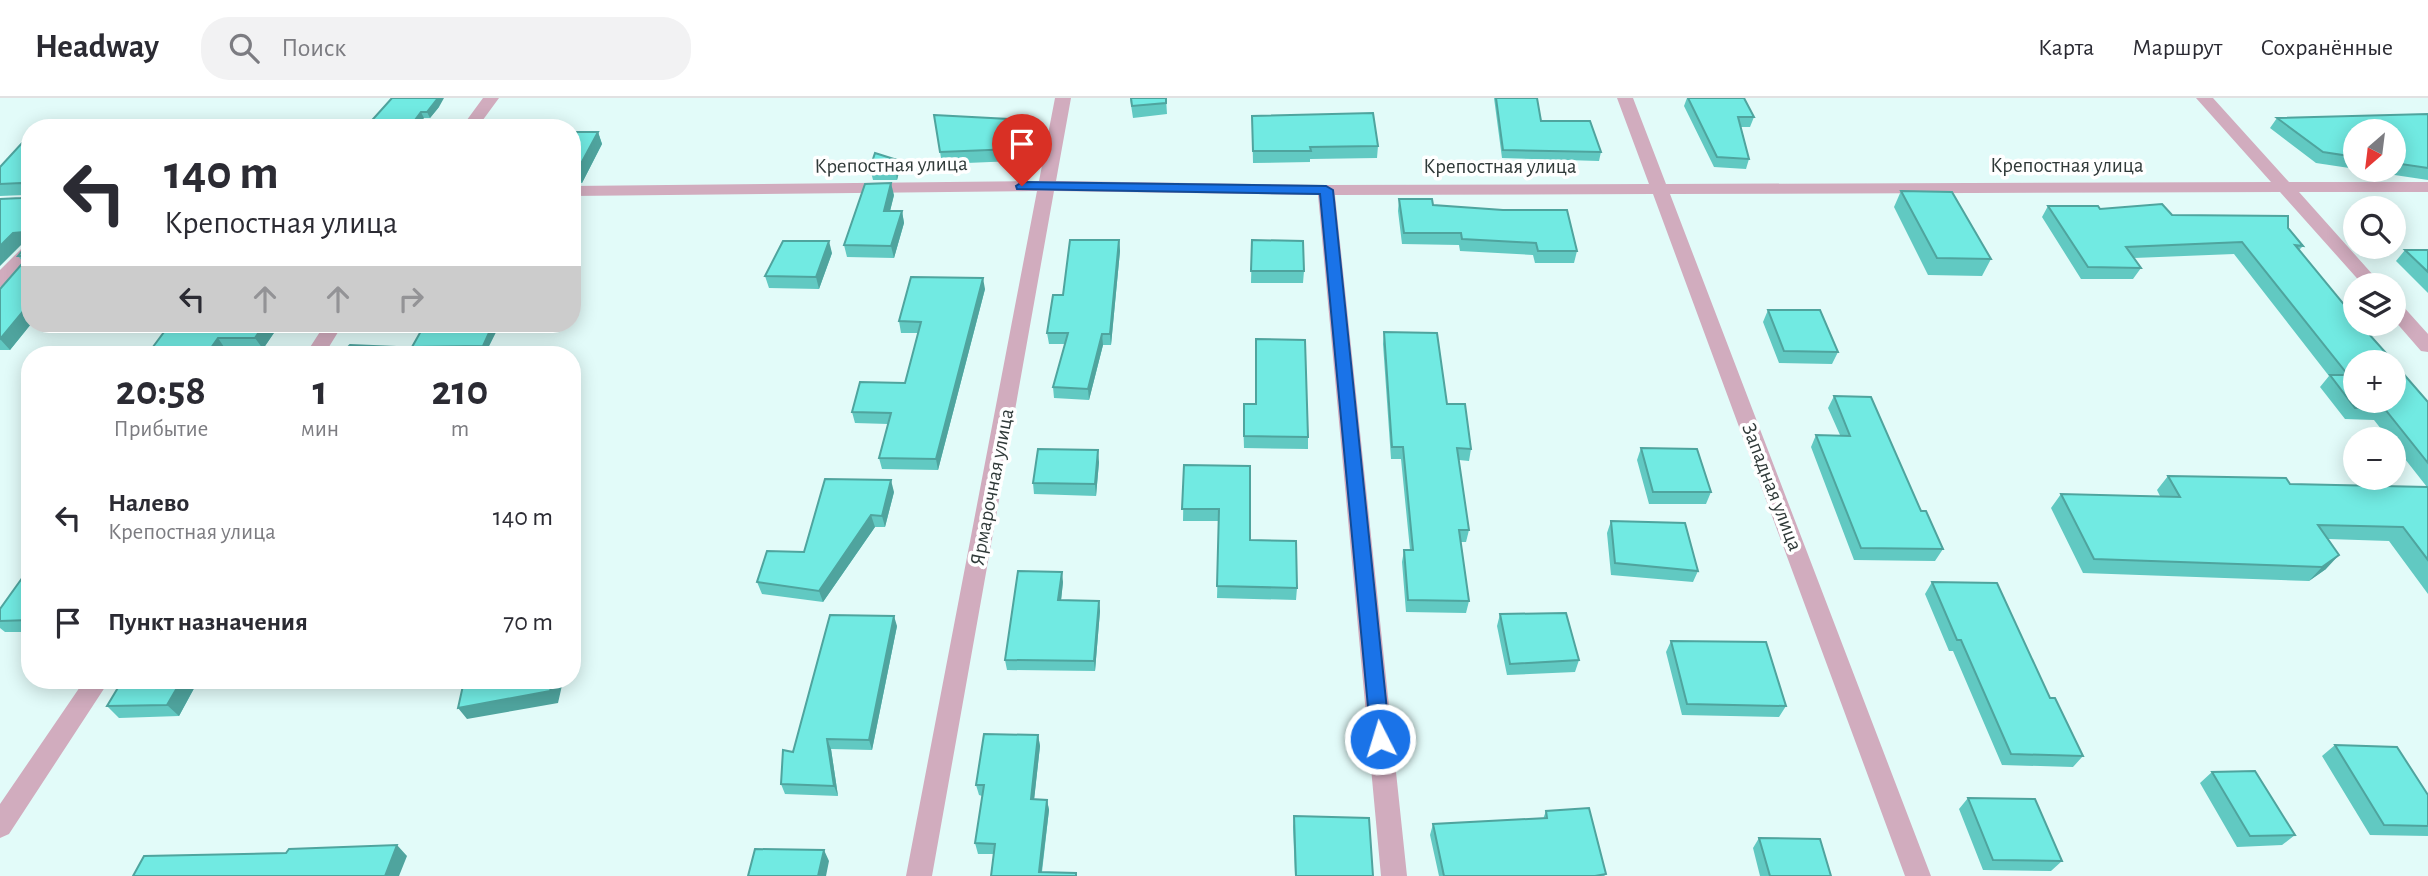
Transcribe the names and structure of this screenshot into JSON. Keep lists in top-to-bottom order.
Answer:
{
  "streets": {
    "street": ["Крепостная улица", "Ярмарочная улица", "Западная улица"]
  },
  "crossings": [
    ["Крепостная улица", "Ярмарочная улица"],
    ["Крепостная улица", "Западная улица"]
  ],
  "north": "bottom left",
  "page": {
    "header": "Headway",
    "search": "Поиск",
    "nav": ["Карта", "Маршрут", "Сохранённые"],
    "map_buttons": ["+", "−"],
    "turn": ["140 m", "Крепостная улица"],
    "eta": [
      "20:58",
      "Прибытие",
      "1",
      "мин",
      "210",
      "m"
    ],
    "list": [
      {
        "name": "Налево",
        "note": "Крепостная улица",
        "value": "140 m"
      },
      {
        "name": "Пункт назначения",
        "value": "70 m"
      }
    ]
  }
}
